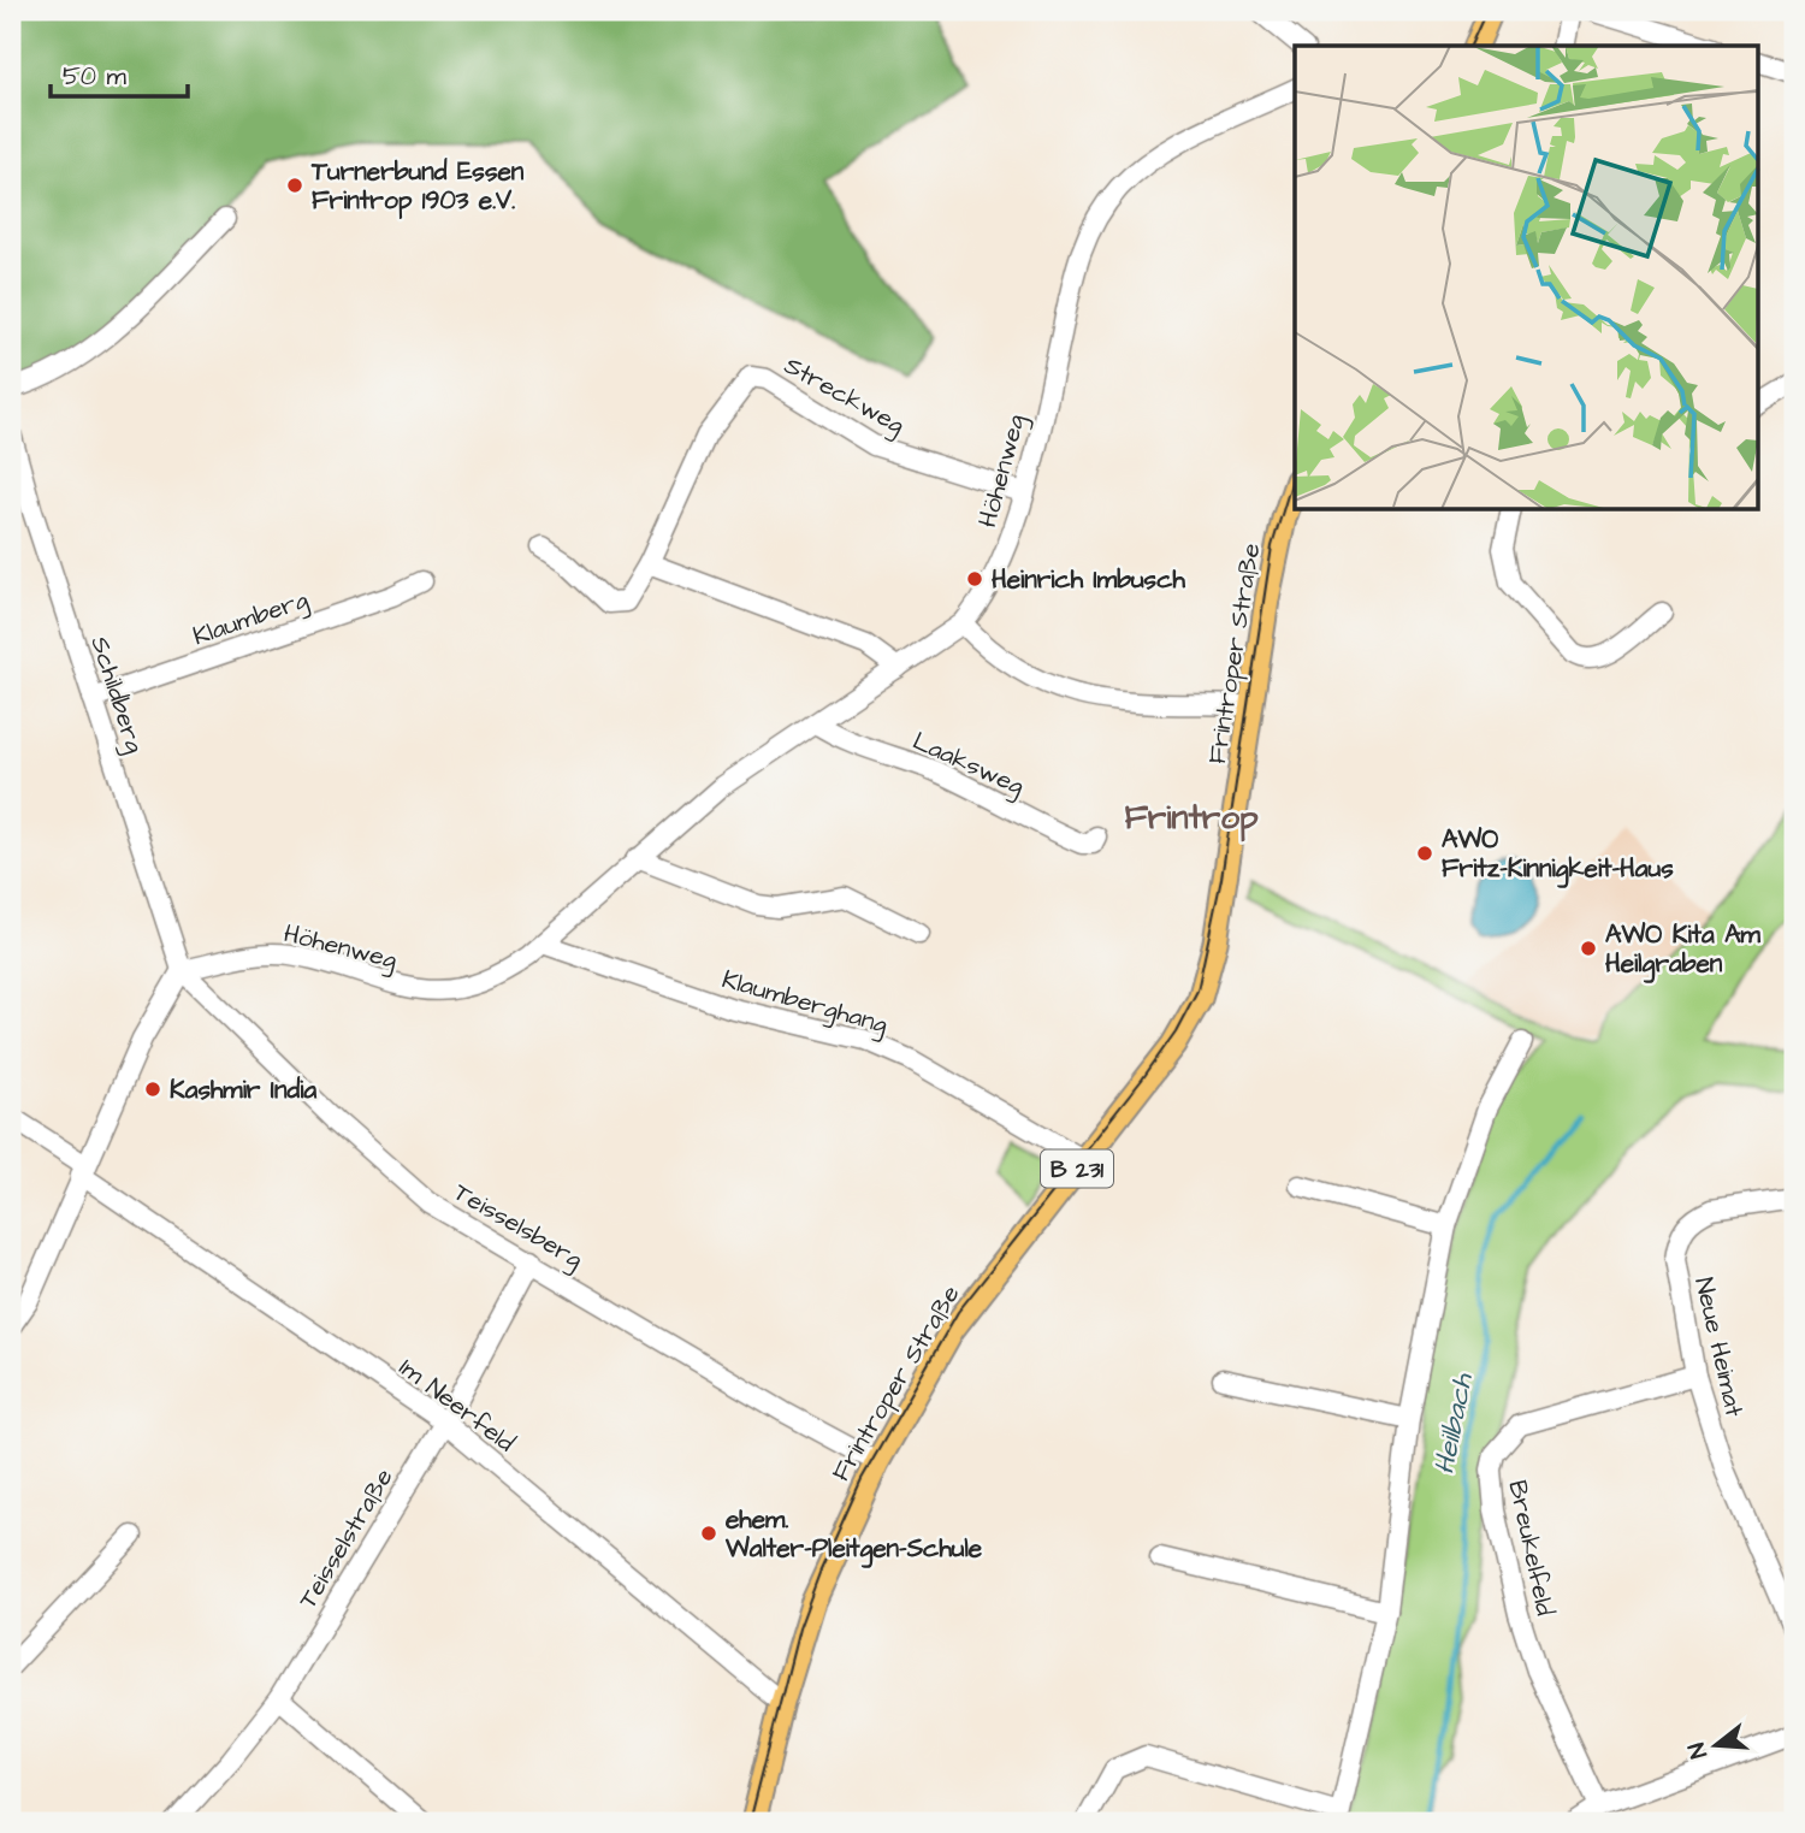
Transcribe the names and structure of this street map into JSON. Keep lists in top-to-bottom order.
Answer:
{
  "streets": {
    "main road": ["Frintroper Straße", "B 231"],
    "street": [
      "Streckweg",
      "Höhenweg",
      "Klaumberg",
      "Schildberg",
      "Laaksweg",
      "Klaumberghang",
      "Teisselsberg",
      "Neue Heimat",
      "Im Neerfeld",
      "Teisselstraße",
      "Breukelfeld"
    ]
  },
  "crossings": [
    ["Streckweg", "Höhenweg"],
    ["Höhenweg", "Schildberg"],
    ["Höhenweg", "Laaksweg"],
    ["Höhenweg", "Klaumberghang"],
    ["Höhenweg", "Teisselsberg"],
    ["Klaumberg", "Schildberg"],
    ["Frintroper Straße", "Klaumberghang"],
    ["Frintroper Straße", "Teisselsberg"],
    ["Frintroper Straße", "Im Neerfeld"],
    ["Schildberg", "Teisselsberg"],
    ["Teisselsberg", "Teisselstraße"],
    ["Neue Heimat", "Breukelfeld"],
    ["Im Neerfeld", "Teisselstraße"]
  ],
  "districts": ["Frintrop"],
  "water": ["Heilbach"],
  "places": [
    "Turnerbund Essen Frintrop 1903 e.V.",
    "Heinrich Imbusch",
    "AWO Fritz-Kinnigkeit-Haus",
    "AWO Kita Am Heilgraben",
    "Kashmir India",
    "ehem. Walter-Pleitgen-Schule"
  ],
  "scale_bar": "50 m",
  "north": "left"
}
